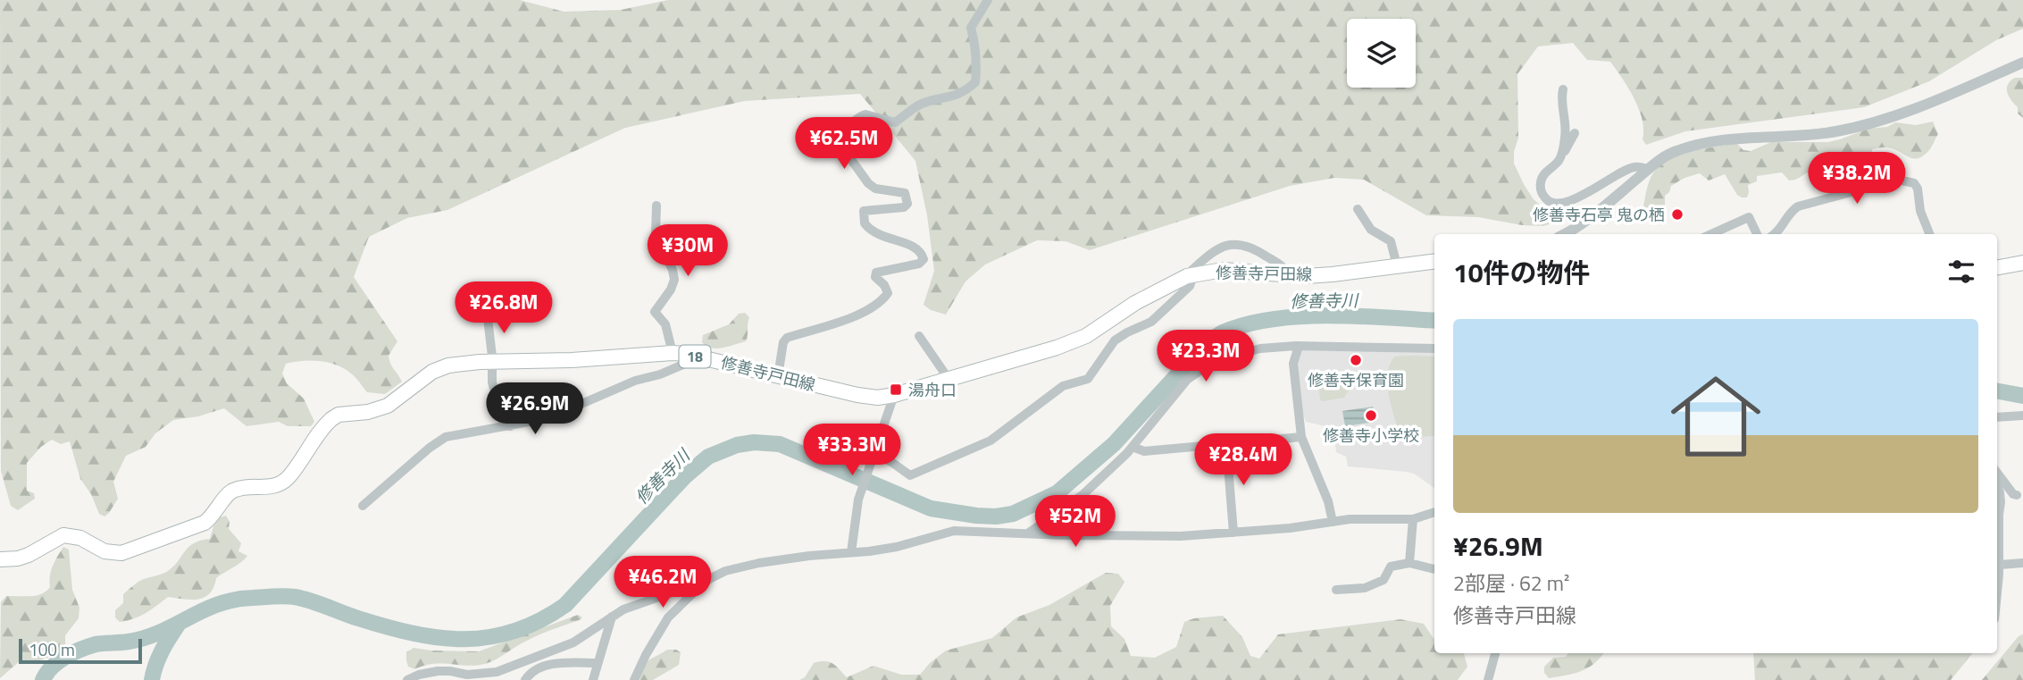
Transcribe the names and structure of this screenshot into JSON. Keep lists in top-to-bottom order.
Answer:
{
  "streets": {
    "main road": ["修善寺戸田線", "18"]
  },
  "water": ["修善寺川"],
  "places": {
    "other": ["修善寺石亭 鬼の栖", "修善寺保育園", "修善寺小学校"],
    "transit": ["湯舟口"]
  },
  "scale_bar": "100 m",
  "page": {
    "price": [
      "¥62.5M",
      "¥38.2M",
      "¥30M",
      "¥26.8M",
      "¥23.3M",
      "¥26.9M",
      "¥33.3M",
      "¥28.4M",
      "¥52M",
      "¥46.2M"
    ],
    "heading": "10件の物件",
    "list": [
      {
        "name": "¥26.9M",
        "note": "2部屋 · 62 m² · 修善寺戸田線"
      }
    ],
    "scale": "100 m"
  }
}
